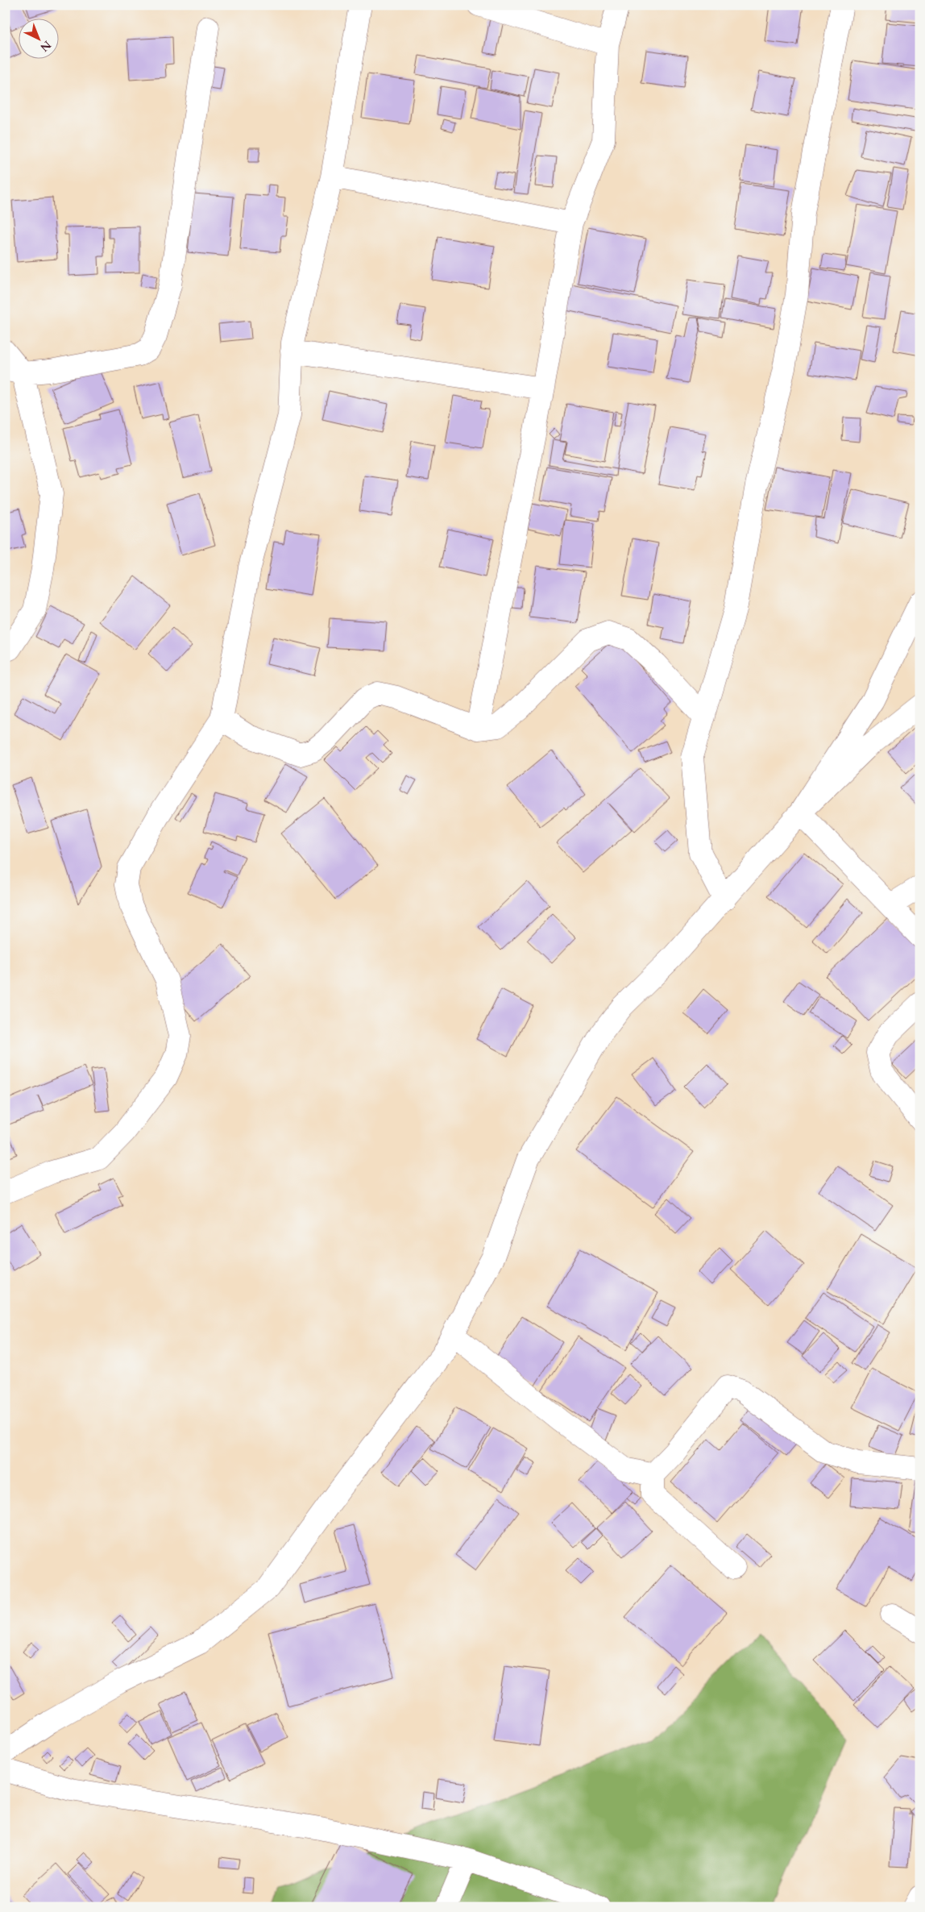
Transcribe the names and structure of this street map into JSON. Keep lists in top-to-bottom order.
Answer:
{
  "north": "bottom right"
}
